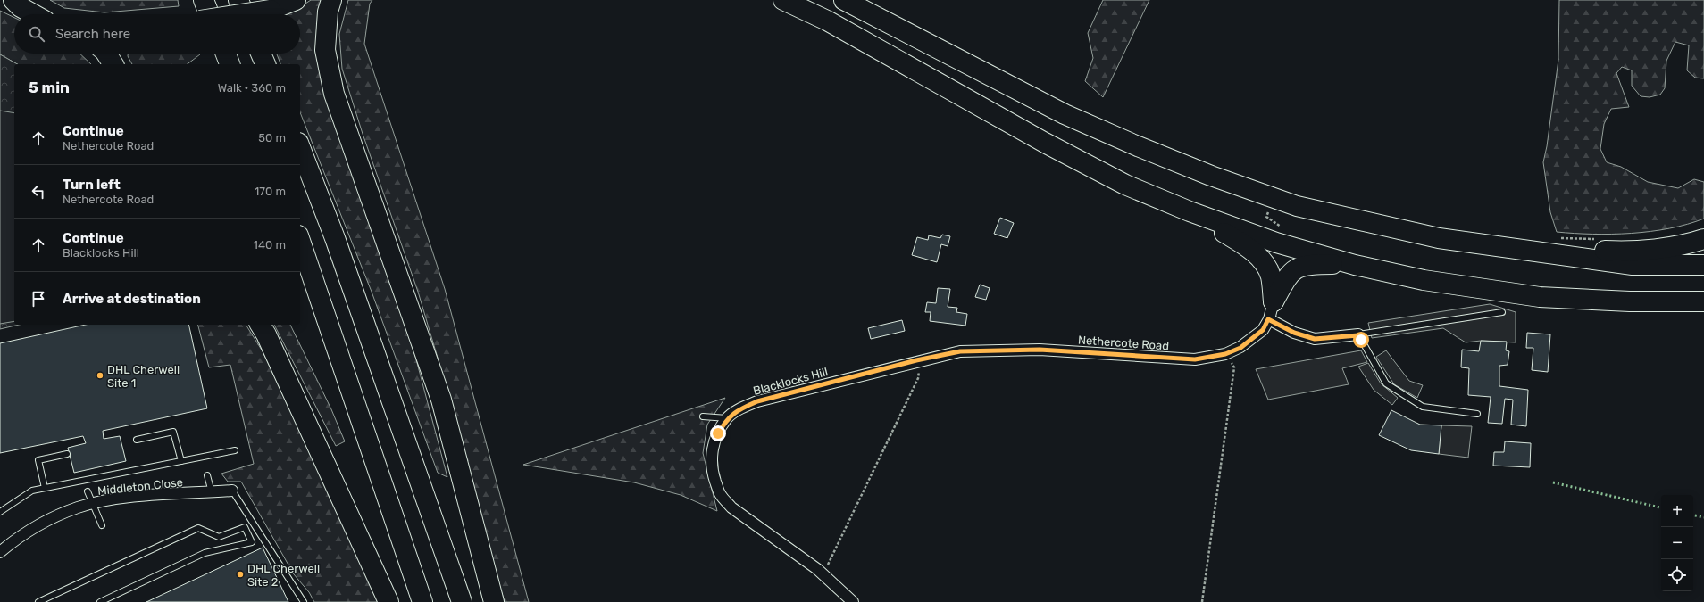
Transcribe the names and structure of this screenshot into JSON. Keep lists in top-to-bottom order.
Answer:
{
  "streets": {
    "street": ["Nethercote Road", "Blacklocks Hill", "Middleton Close"]
  },
  "crossings": [
    ["Nethercote Road", "Blacklocks Hill"]
  ],
  "places": ["DHL Cherwell Site 1", "DHL Cherwell Site 2"],
  "page": {
    "search": "Search here",
    "heading": ["5 min", "Walk · 360 m"],
    "list": [
      ["Continue", "Nethercote Road", "50 m"],
      ["Turn left", "Nethercote Road", "170 m"],
      ["Continue", "Blacklocks Hill", "140 m"],
      "Arrive at destination"
    ],
    "map_buttons": ["+", "−"]
  }
}
